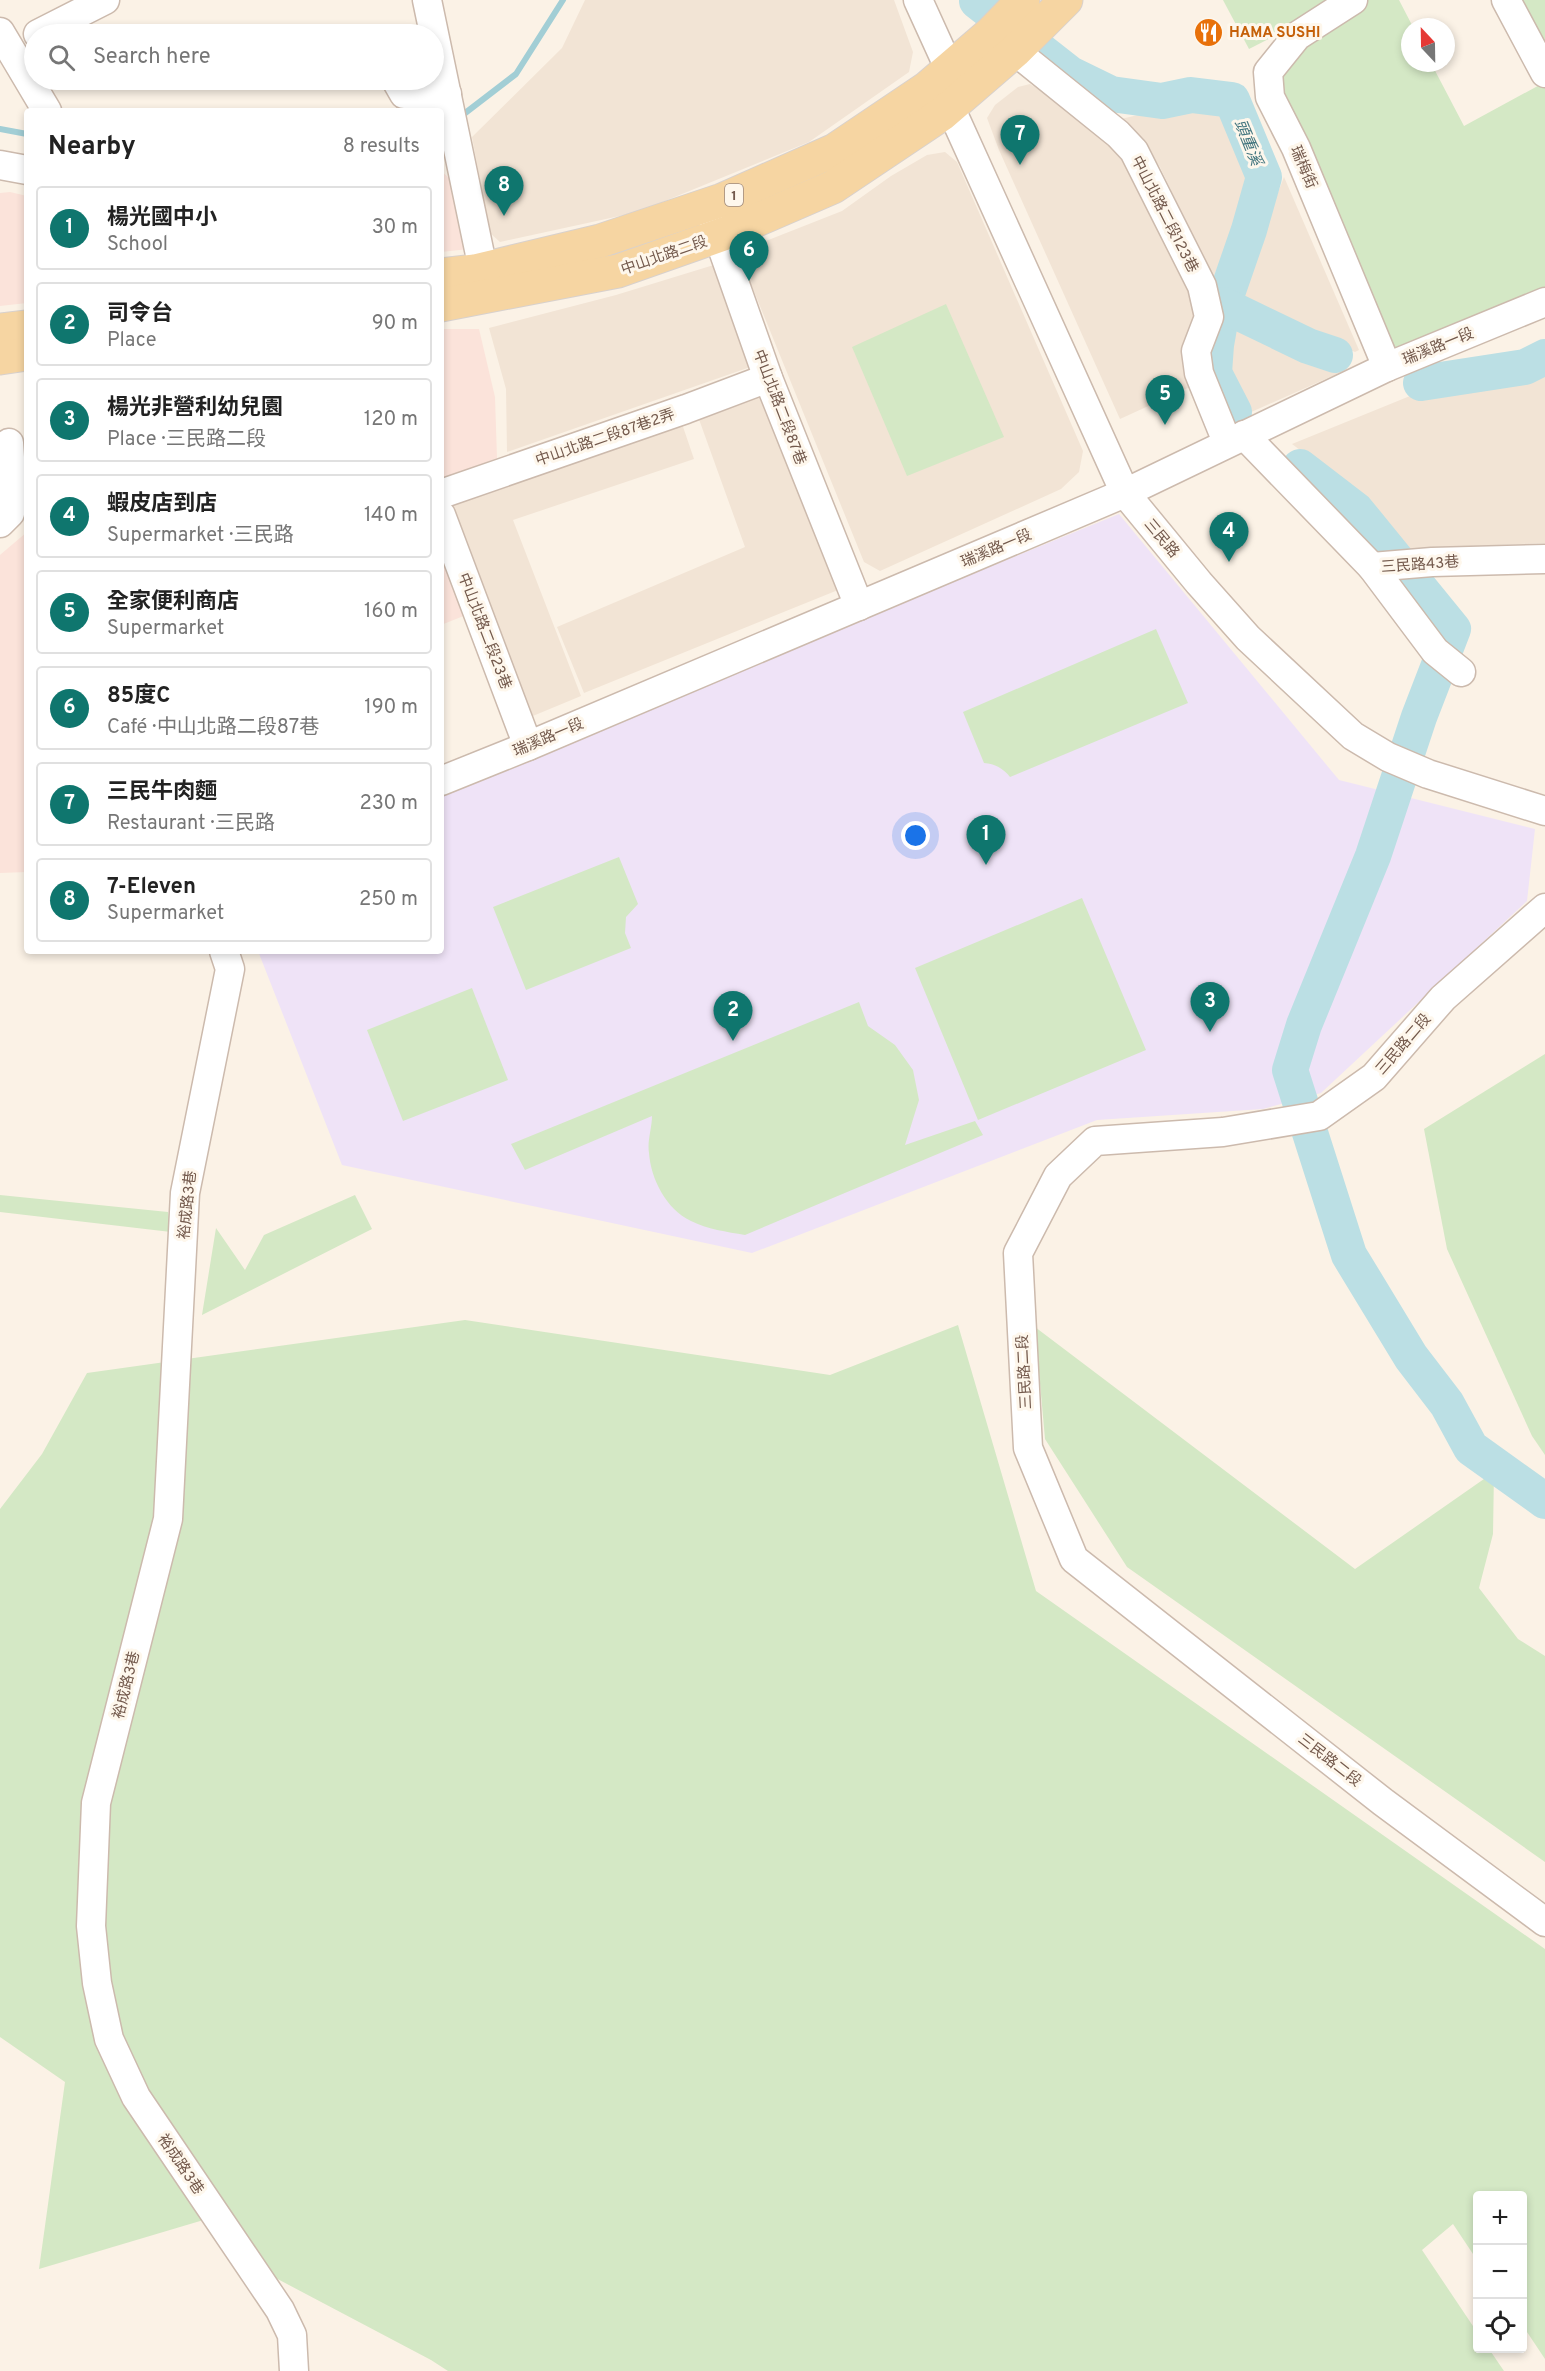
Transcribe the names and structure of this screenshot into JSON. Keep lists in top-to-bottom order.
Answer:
{
  "streets": {
    "main road": ["1", "中山北路二段"],
    "street": [
      "瑞梅街",
      "中山北路二段123巷",
      "瑞溪路一段",
      "中山北路二段87巷",
      "中山北路二段87巷2弄",
      "三民路",
      "三民路43巷",
      "中山北路二段23巷",
      "三民路二段",
      "裕成路3巷"
    ]
  },
  "crossings": [
    ["瑞梅街", "瑞溪路一段"],
    ["1", "中山北路二段123巷"],
    ["1", "中山北路二段"],
    ["1", "中山北路二段87巷"],
    ["中山北路二段123巷", "中山北路二段"],
    ["中山北路二段123巷", "瑞溪路一段"],
    ["中山北路二段123巷", "三民路43巷"],
    ["中山北路二段", "中山北路二段87巷"],
    ["中山北路二段", "三民路"],
    ["瑞溪路一段", "中山北路二段87巷"],
    ["瑞溪路一段", "三民路"],
    ["瑞溪路一段", "三民路43巷"],
    ["瑞溪路一段", "中山北路二段23巷"],
    ["中山北路二段87巷", "中山北路二段87巷2弄"]
  ],
  "water": ["頭重溪"],
  "places": {
    "restaurant": ["HAMA SUSHI"]
  },
  "north": "top",
  "page": {
    "search": "Search here",
    "heading": ["Nearby", "8 results"],
    "pins": [
      "7",
      "8",
      "6",
      "5",
      "4",
      "1",
      "3",
      "2"
    ],
    "list": [
      {
        "mark": "1",
        "name": "楊光國中小",
        "note": "School",
        "value": "30 m"
      },
      {
        "mark": "2",
        "name": "司令台",
        "note": "Place",
        "value": "90 m"
      },
      {
        "mark": "3",
        "name": "楊光非營利幼兒園",
        "note": "Place · 三民路二段",
        "value": "120 m"
      },
      {
        "mark": "4",
        "name": "蝦皮店到店",
        "note": "Supermarket · 三民路",
        "value": "140 m"
      },
      {
        "mark": "5",
        "name": "全家便利商店",
        "note": "Supermarket",
        "value": "160 m"
      },
      {
        "mark": "6",
        "name": "85度C",
        "note": "Café · 中山北路二段87巷",
        "value": "190 m"
      },
      {
        "mark": "7",
        "name": "三民牛肉麵",
        "note": "Restaurant · 三民路",
        "value": "230 m"
      },
      {
        "mark": "8",
        "name": "7-Eleven",
        "note": "Supermarket",
        "value": "250 m"
      }
    ],
    "map_buttons": ["+", "−"]
  }
}
